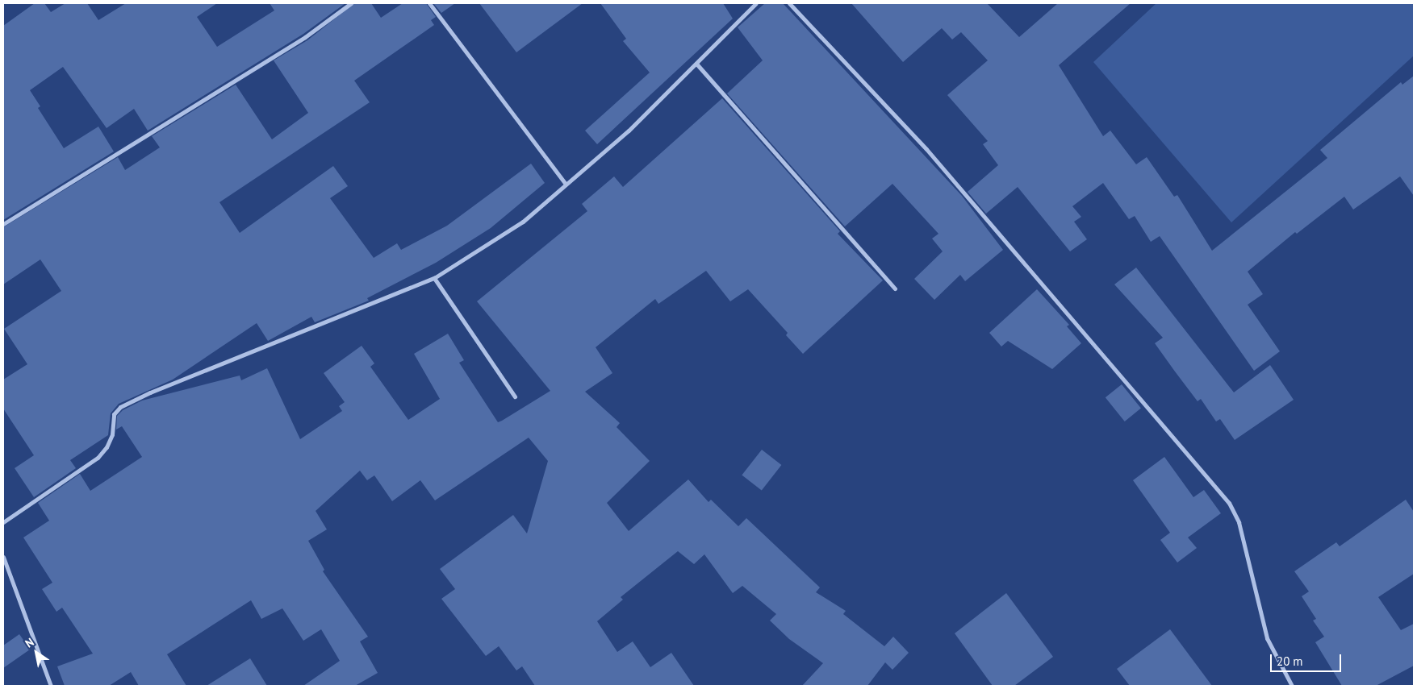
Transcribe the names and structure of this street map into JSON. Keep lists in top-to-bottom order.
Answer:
{
  "scale_bar": "20 m",
  "north": "top left"
}
